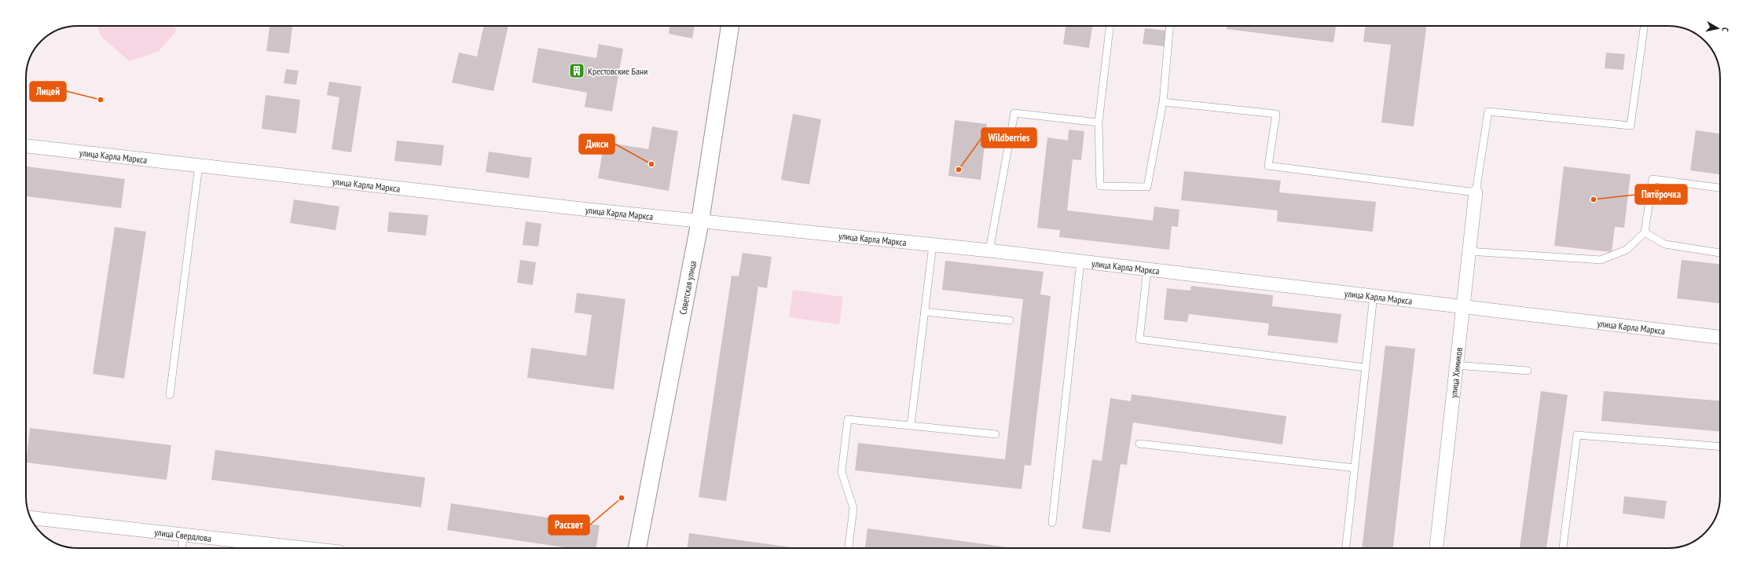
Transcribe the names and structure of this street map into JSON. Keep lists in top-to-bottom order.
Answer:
{
  "streets": {
    "street": [
      "улица Карла Маркса",
      "Советская улица",
      "улица Химиков",
      "улица Свердлова"
    ]
  },
  "crossings": [
    ["улица Карла Маркса", "Советская улица"],
    ["улица Карла Маркса", "улица Химиков"]
  ],
  "places": {
    "building": ["Крестовские Бани"],
    "other": [
      "Лицей",
      "Дикси",
      "Wildberries",
      "Пятёрочка",
      "Рассвет"
    ]
  },
  "north": "right"
}
